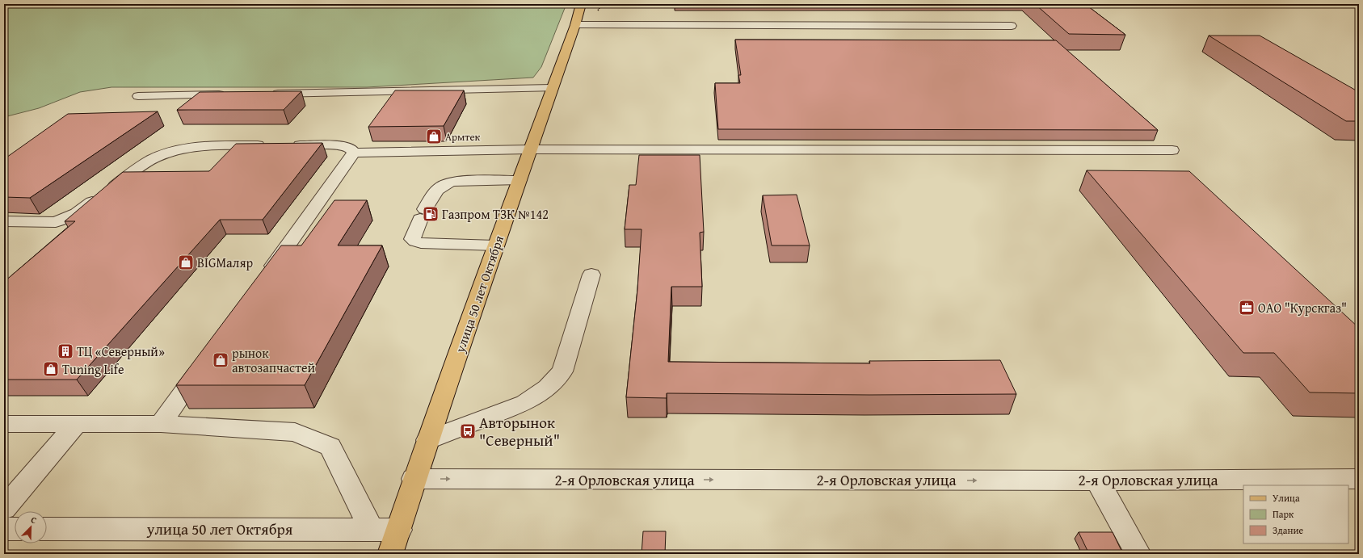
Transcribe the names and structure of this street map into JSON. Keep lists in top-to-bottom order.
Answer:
{
  "streets": {
    "main road": ["улица 50 лет Октября"],
    "street": ["2-я Орловская улица"]
  },
  "crossings": [
    ["улица 50 лет Октября", "2-я Орловская улица"]
  ],
  "one_way": ["2-я Орловская улица"],
  "places": {
    "shop": [
      "Армтек",
      "BIGМаляр",
      "рынок автозапчастей",
      "Tuning Life"
    ],
    "fuel station": ["Газпром ТЗК №142"],
    "office": ["ОАО \"Курскгаз\""],
    "building": ["ТЦ «Северный»"],
    "bus stop": ["Авторынок \"Северный\""]
  },
  "legend": ["Улица", "Парк", "Здание"],
  "north": "top right"
}
